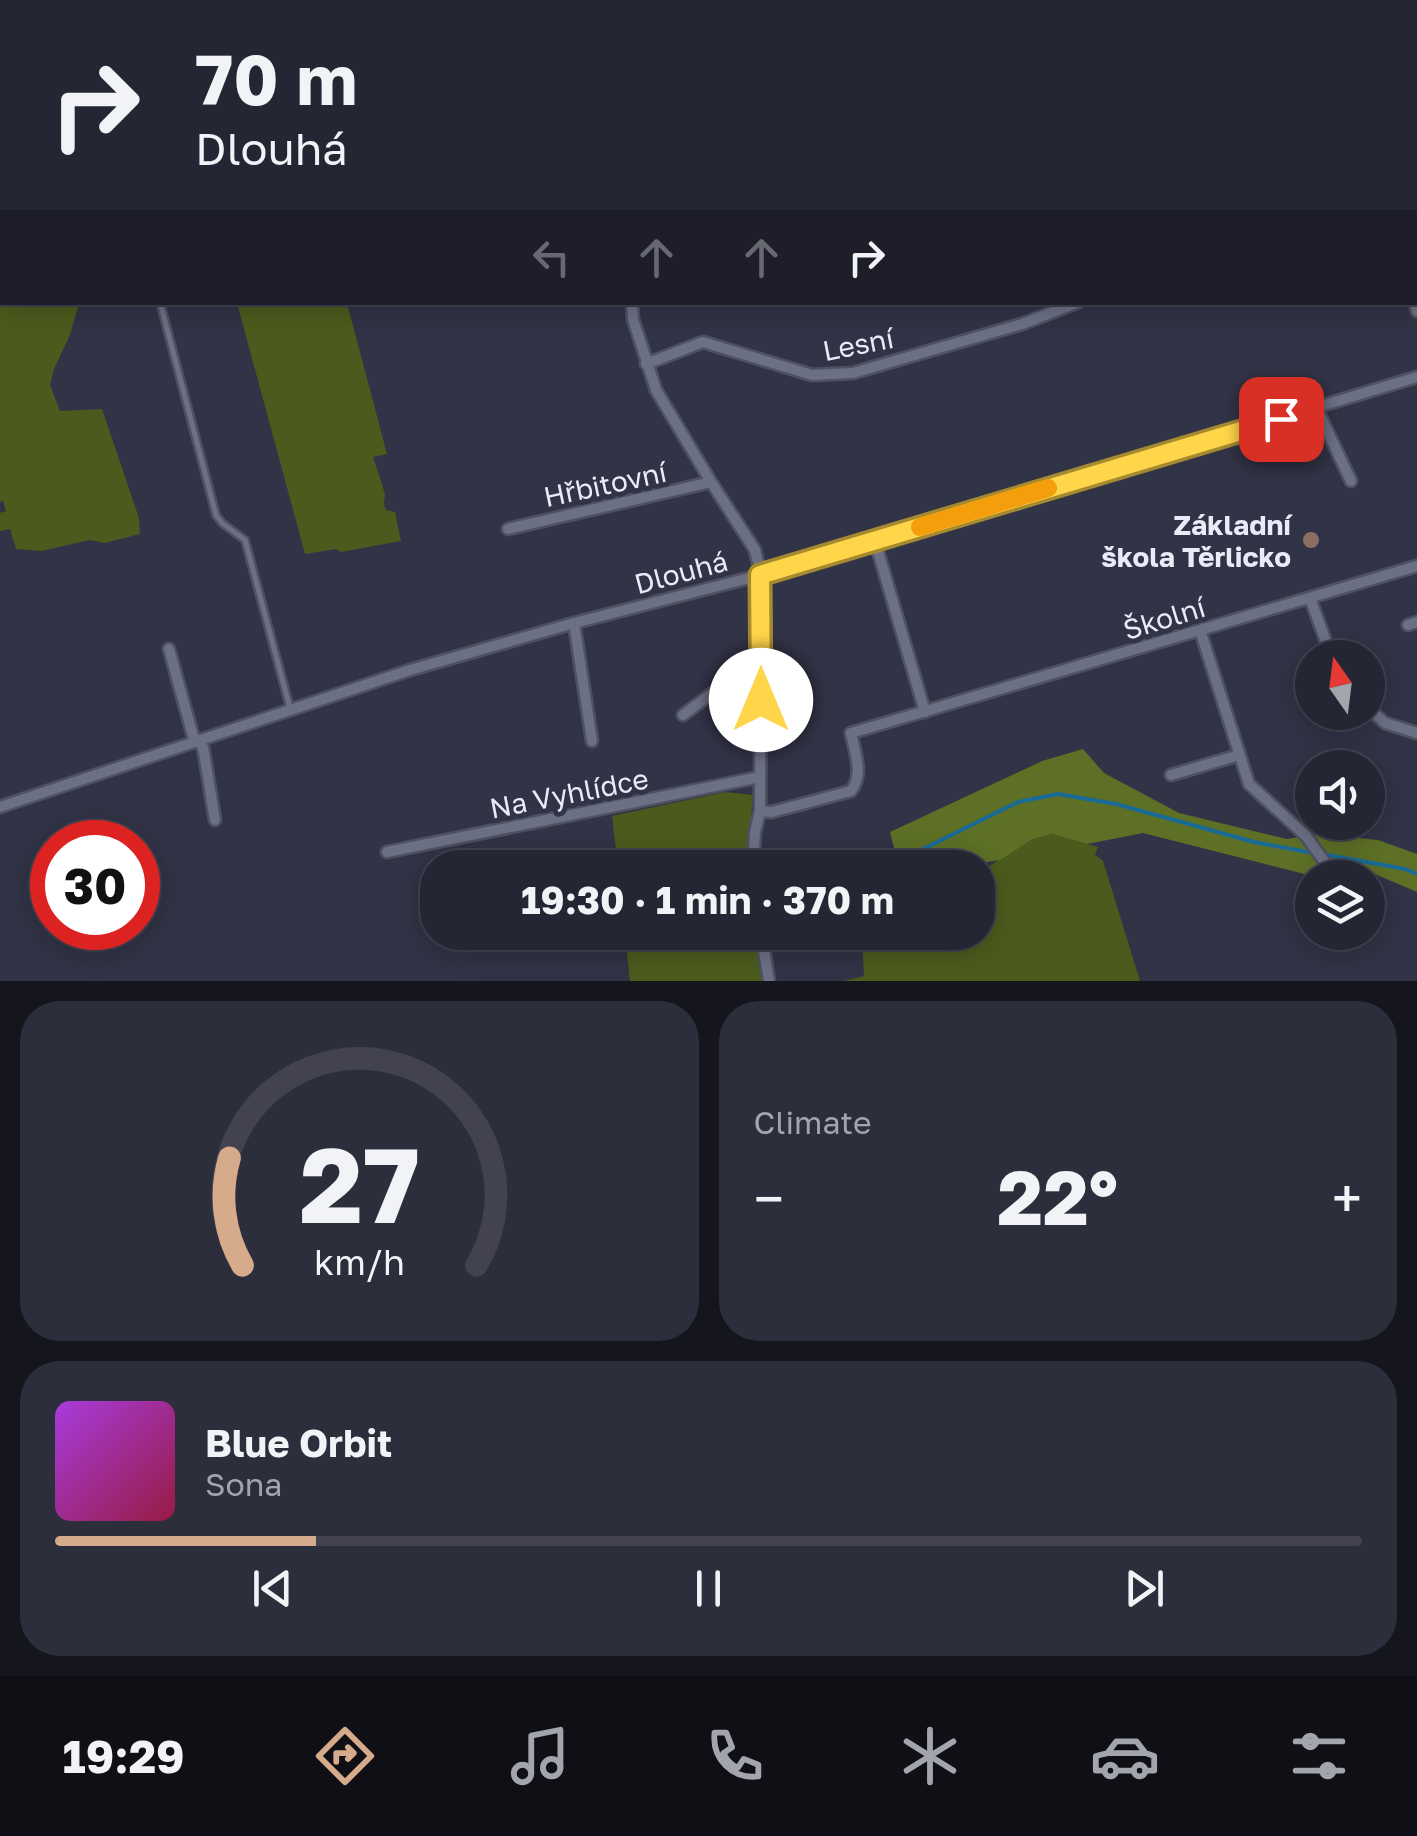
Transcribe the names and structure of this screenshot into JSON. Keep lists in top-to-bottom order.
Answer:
{
  "streets": {
    "street": [
      "Lesní",
      "Hřbitovní",
      "Dlouhá",
      "Školní",
      "Na Vyhlídce"
    ]
  },
  "crossings": [
    ["Lesní", "Hřbitovní"],
    ["Hřbitovní", "Dlouhá"]
  ],
  "places": ["Základní škola Těrlicko"],
  "north": "top",
  "page": {
    "turn": ["70 m", "Dlouhá"],
    "limit": "30",
    "trip": "19:30 · 1 min · 370 m",
    "tile": "Climate",
    "heat": ["−", "22°", "+"],
    "song": ["Blue Orbit", "Sona"],
    "tabs": "19:29",
    "gauge": ["27", "km/h"]
  }
}
